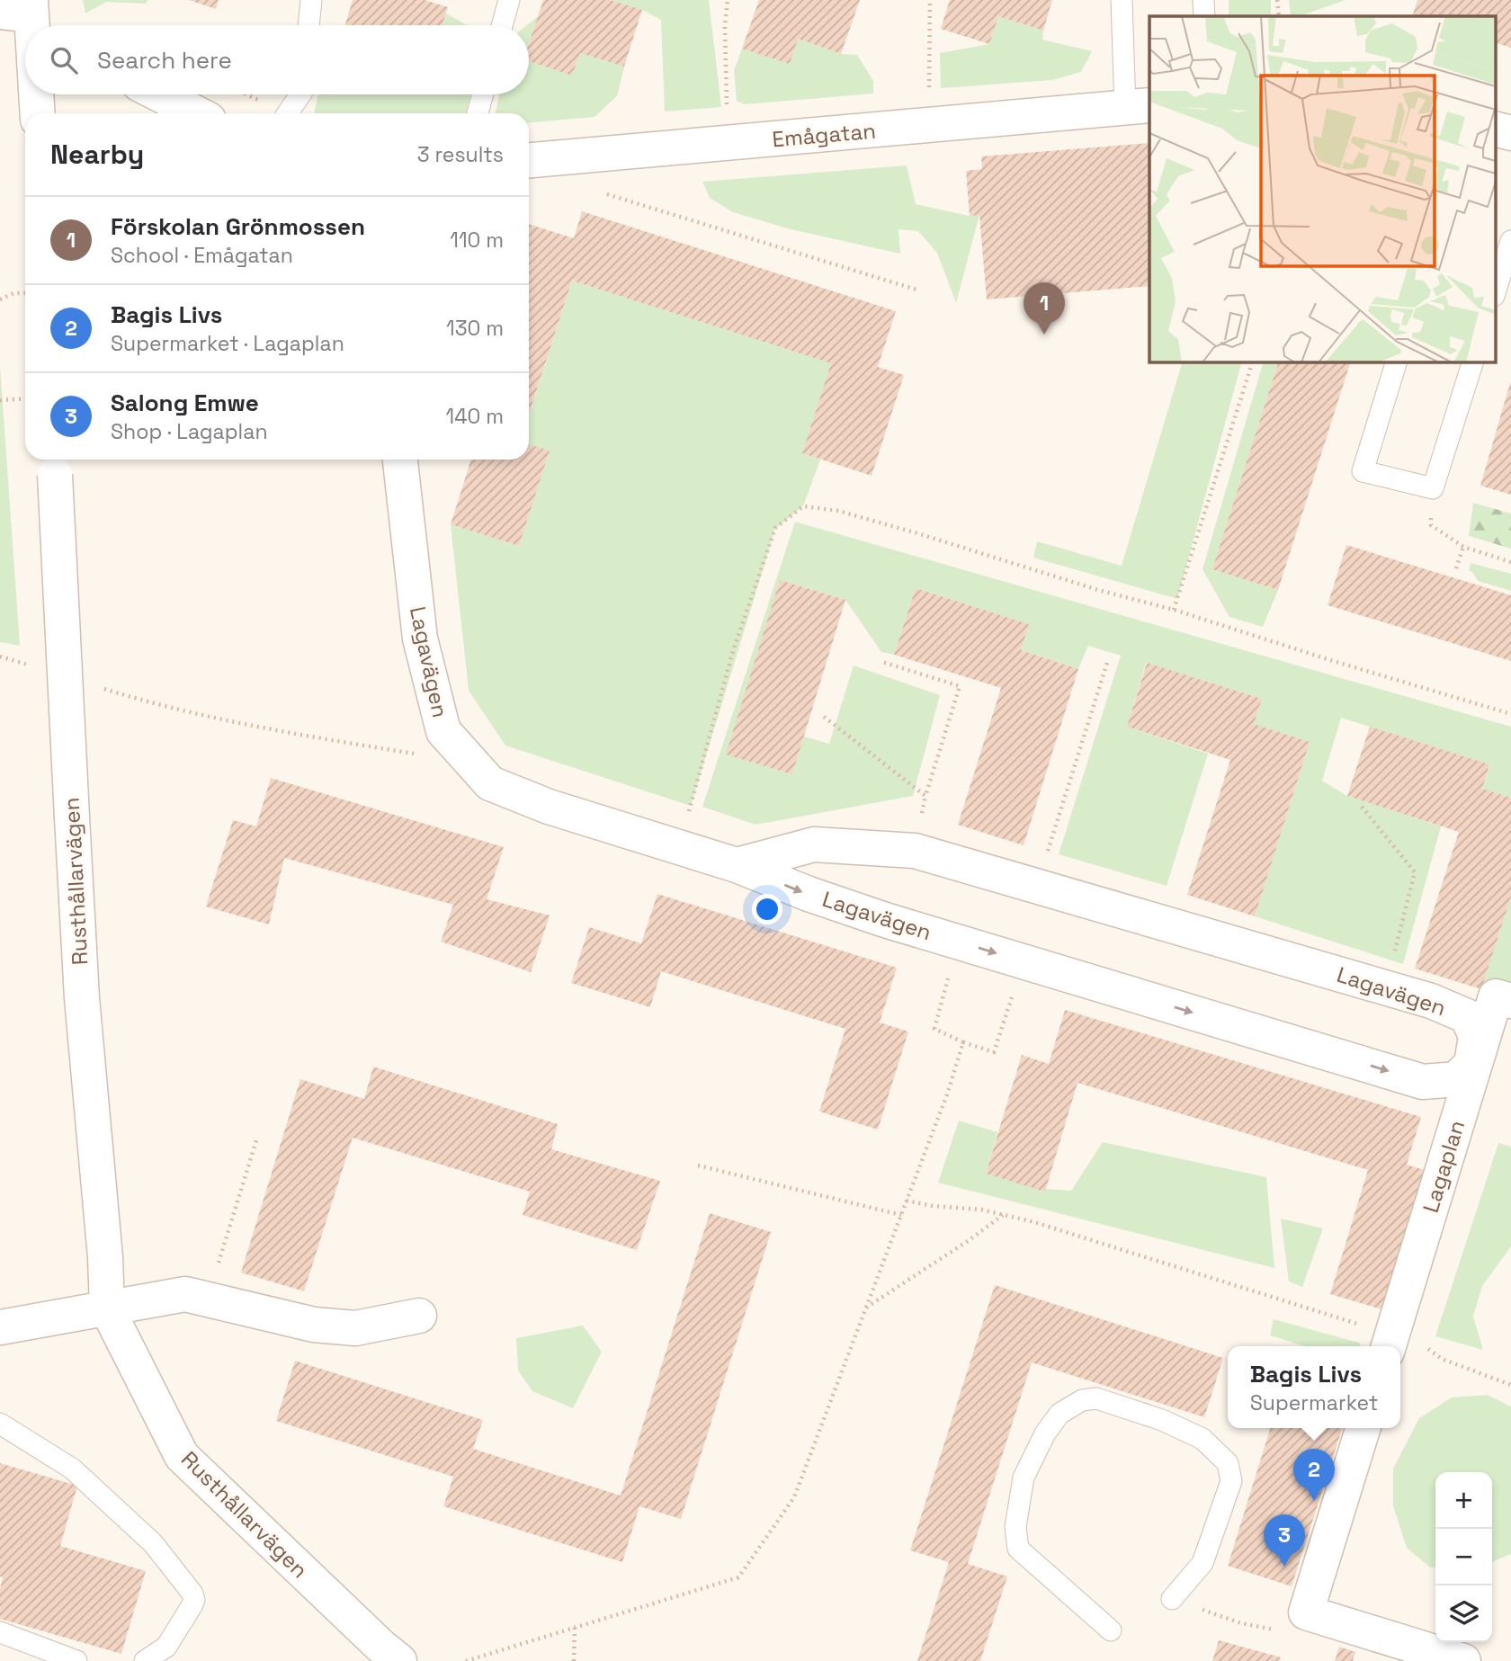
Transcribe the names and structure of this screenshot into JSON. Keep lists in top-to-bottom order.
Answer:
{
  "streets": {
    "street": [
      "Emågatan",
      "Lagavägen",
      "Rusthållarvägen",
      "Lagaplan"
    ]
  },
  "page": {
    "search": "Search here",
    "heading": ["Nearby", "3 results"],
    "list": [
      {
        "mark": "1",
        "name": "Förskolan Grönmossen",
        "note": "School · Emågatan",
        "value": "110 m"
      },
      {
        "mark": "2",
        "name": "Bagis Livs",
        "note": "Supermarket · Lagaplan",
        "value": "130 m"
      },
      {
        "mark": "3",
        "name": "Salong Emwe",
        "note": "Shop · Lagaplan",
        "value": "140 m"
      }
    ],
    "pins": ["1", "2", "3"],
    "popup": ["Bagis Livs", "Supermarket"],
    "map_buttons": ["+", "−"]
  }
}
